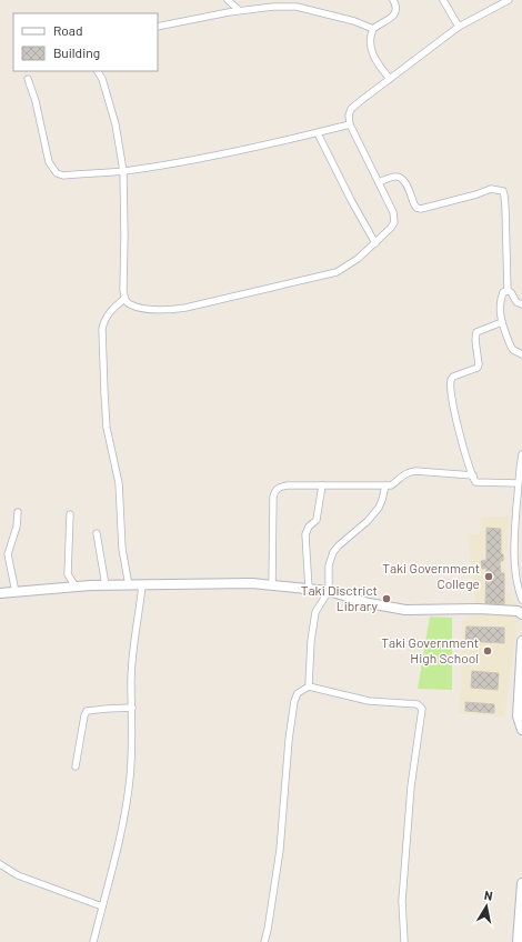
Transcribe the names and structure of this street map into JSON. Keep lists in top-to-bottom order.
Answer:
{
  "places": ["Taki Government College", "Taki Disctrict Library", "Taki Government High School"],
  "legend": ["Road", "Building"],
  "north": "top"
}
